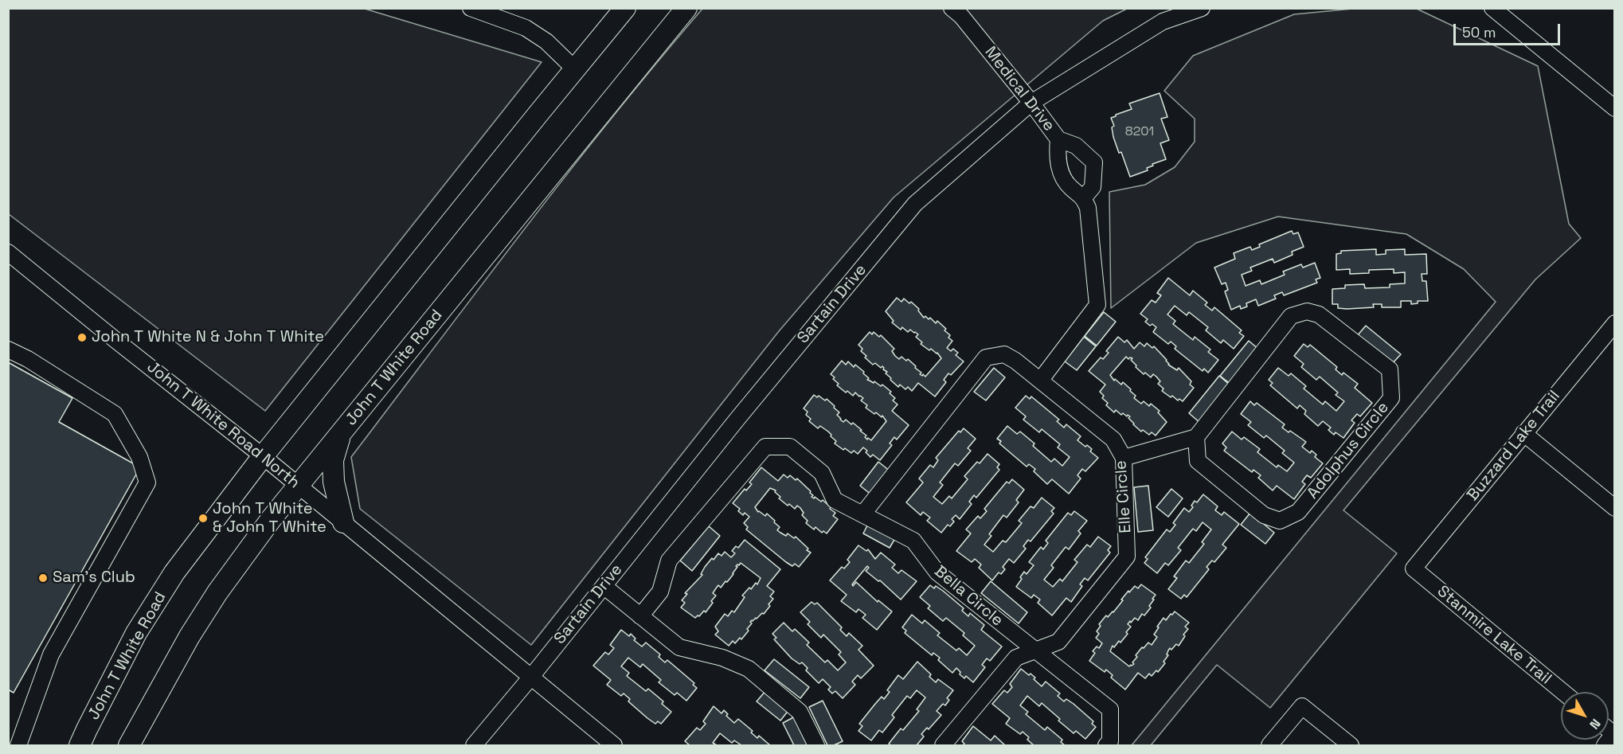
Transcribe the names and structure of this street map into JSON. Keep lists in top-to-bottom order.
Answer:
{
  "streets": {
    "main road": ["John T White Road"],
    "street": [
      "Medical Drive",
      "Sartain Drive",
      "John T White Road North",
      "Buzzard Lake Trail",
      "Adolphus Circle",
      "Elle Circle",
      "Bella Circle",
      "Stanmire Lake Trail"
    ]
  },
  "crossings": [
    ["Medical Drive", "Sartain Drive"],
    ["Sartain Drive", "John T White Road North"],
    ["John T White Road", "John T White Road North"],
    ["Buzzard Lake Trail", "Stanmire Lake Trail"],
    ["Elle Circle", "Bella Circle"]
  ],
  "places": ["John T White N & John T White", "John T White & John T White", "Sam's Club"],
  "house_numbers": ["8201"],
  "scale_bar": "50 m",
  "north": "bottom right"
}
